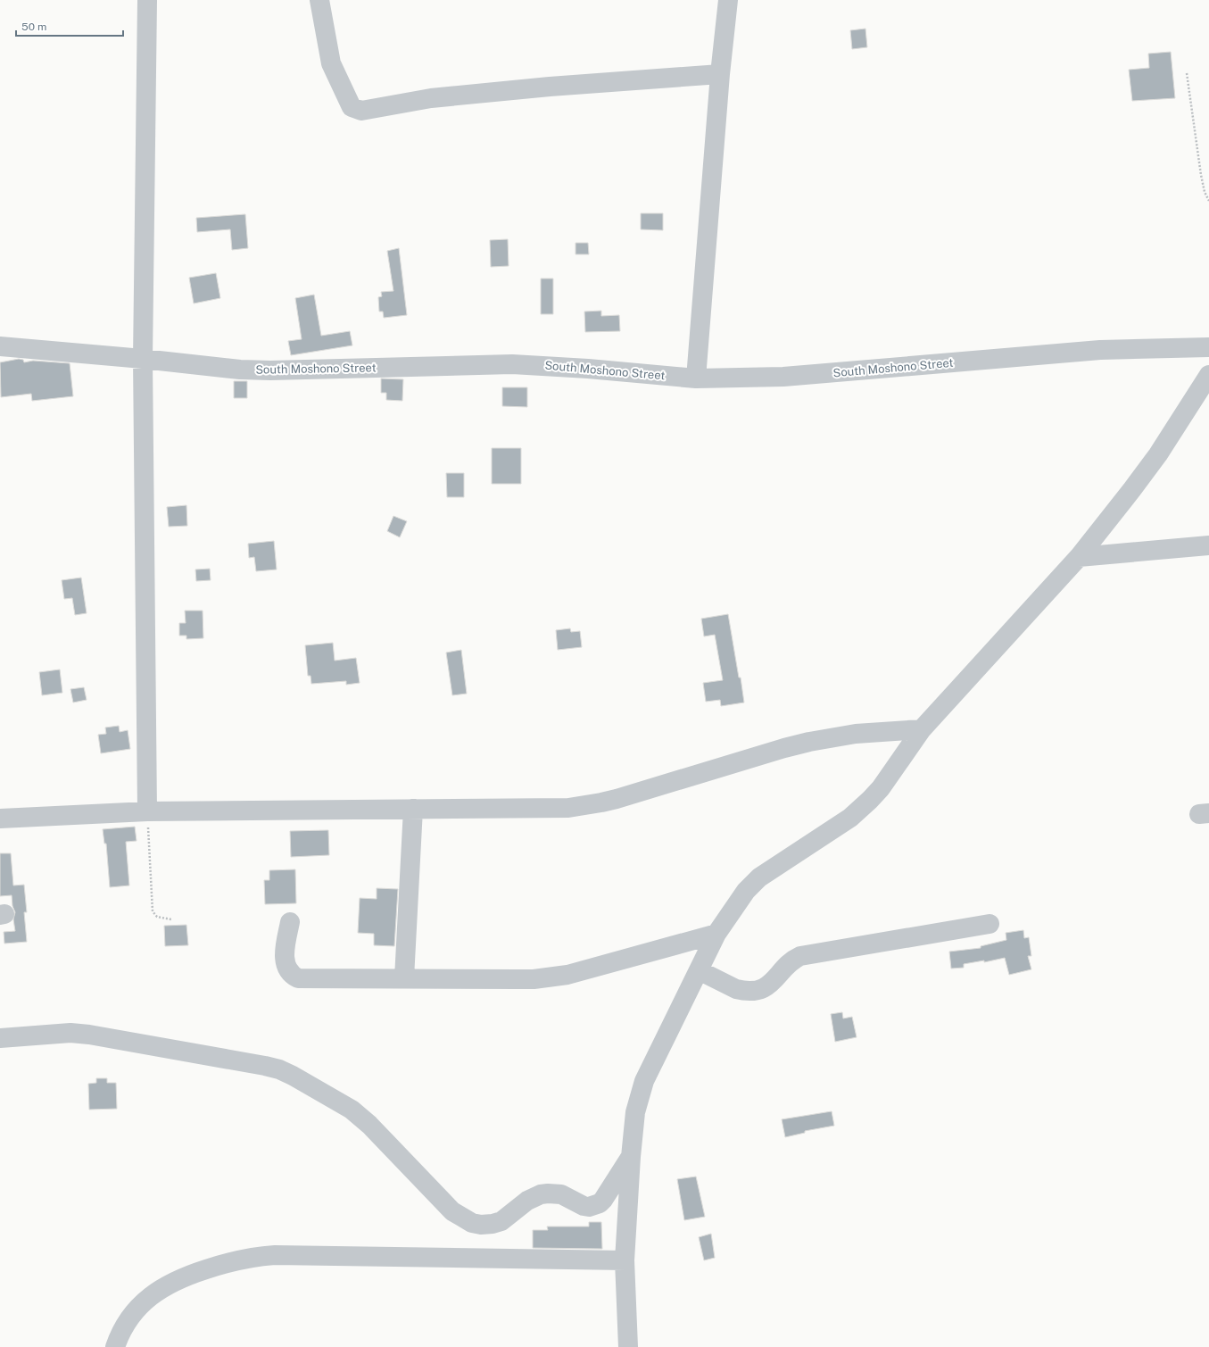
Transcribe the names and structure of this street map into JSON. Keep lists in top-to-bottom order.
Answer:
{
  "streets": {
    "street": ["South Moshono Street"]
  },
  "scale_bar": "50 m"
}
